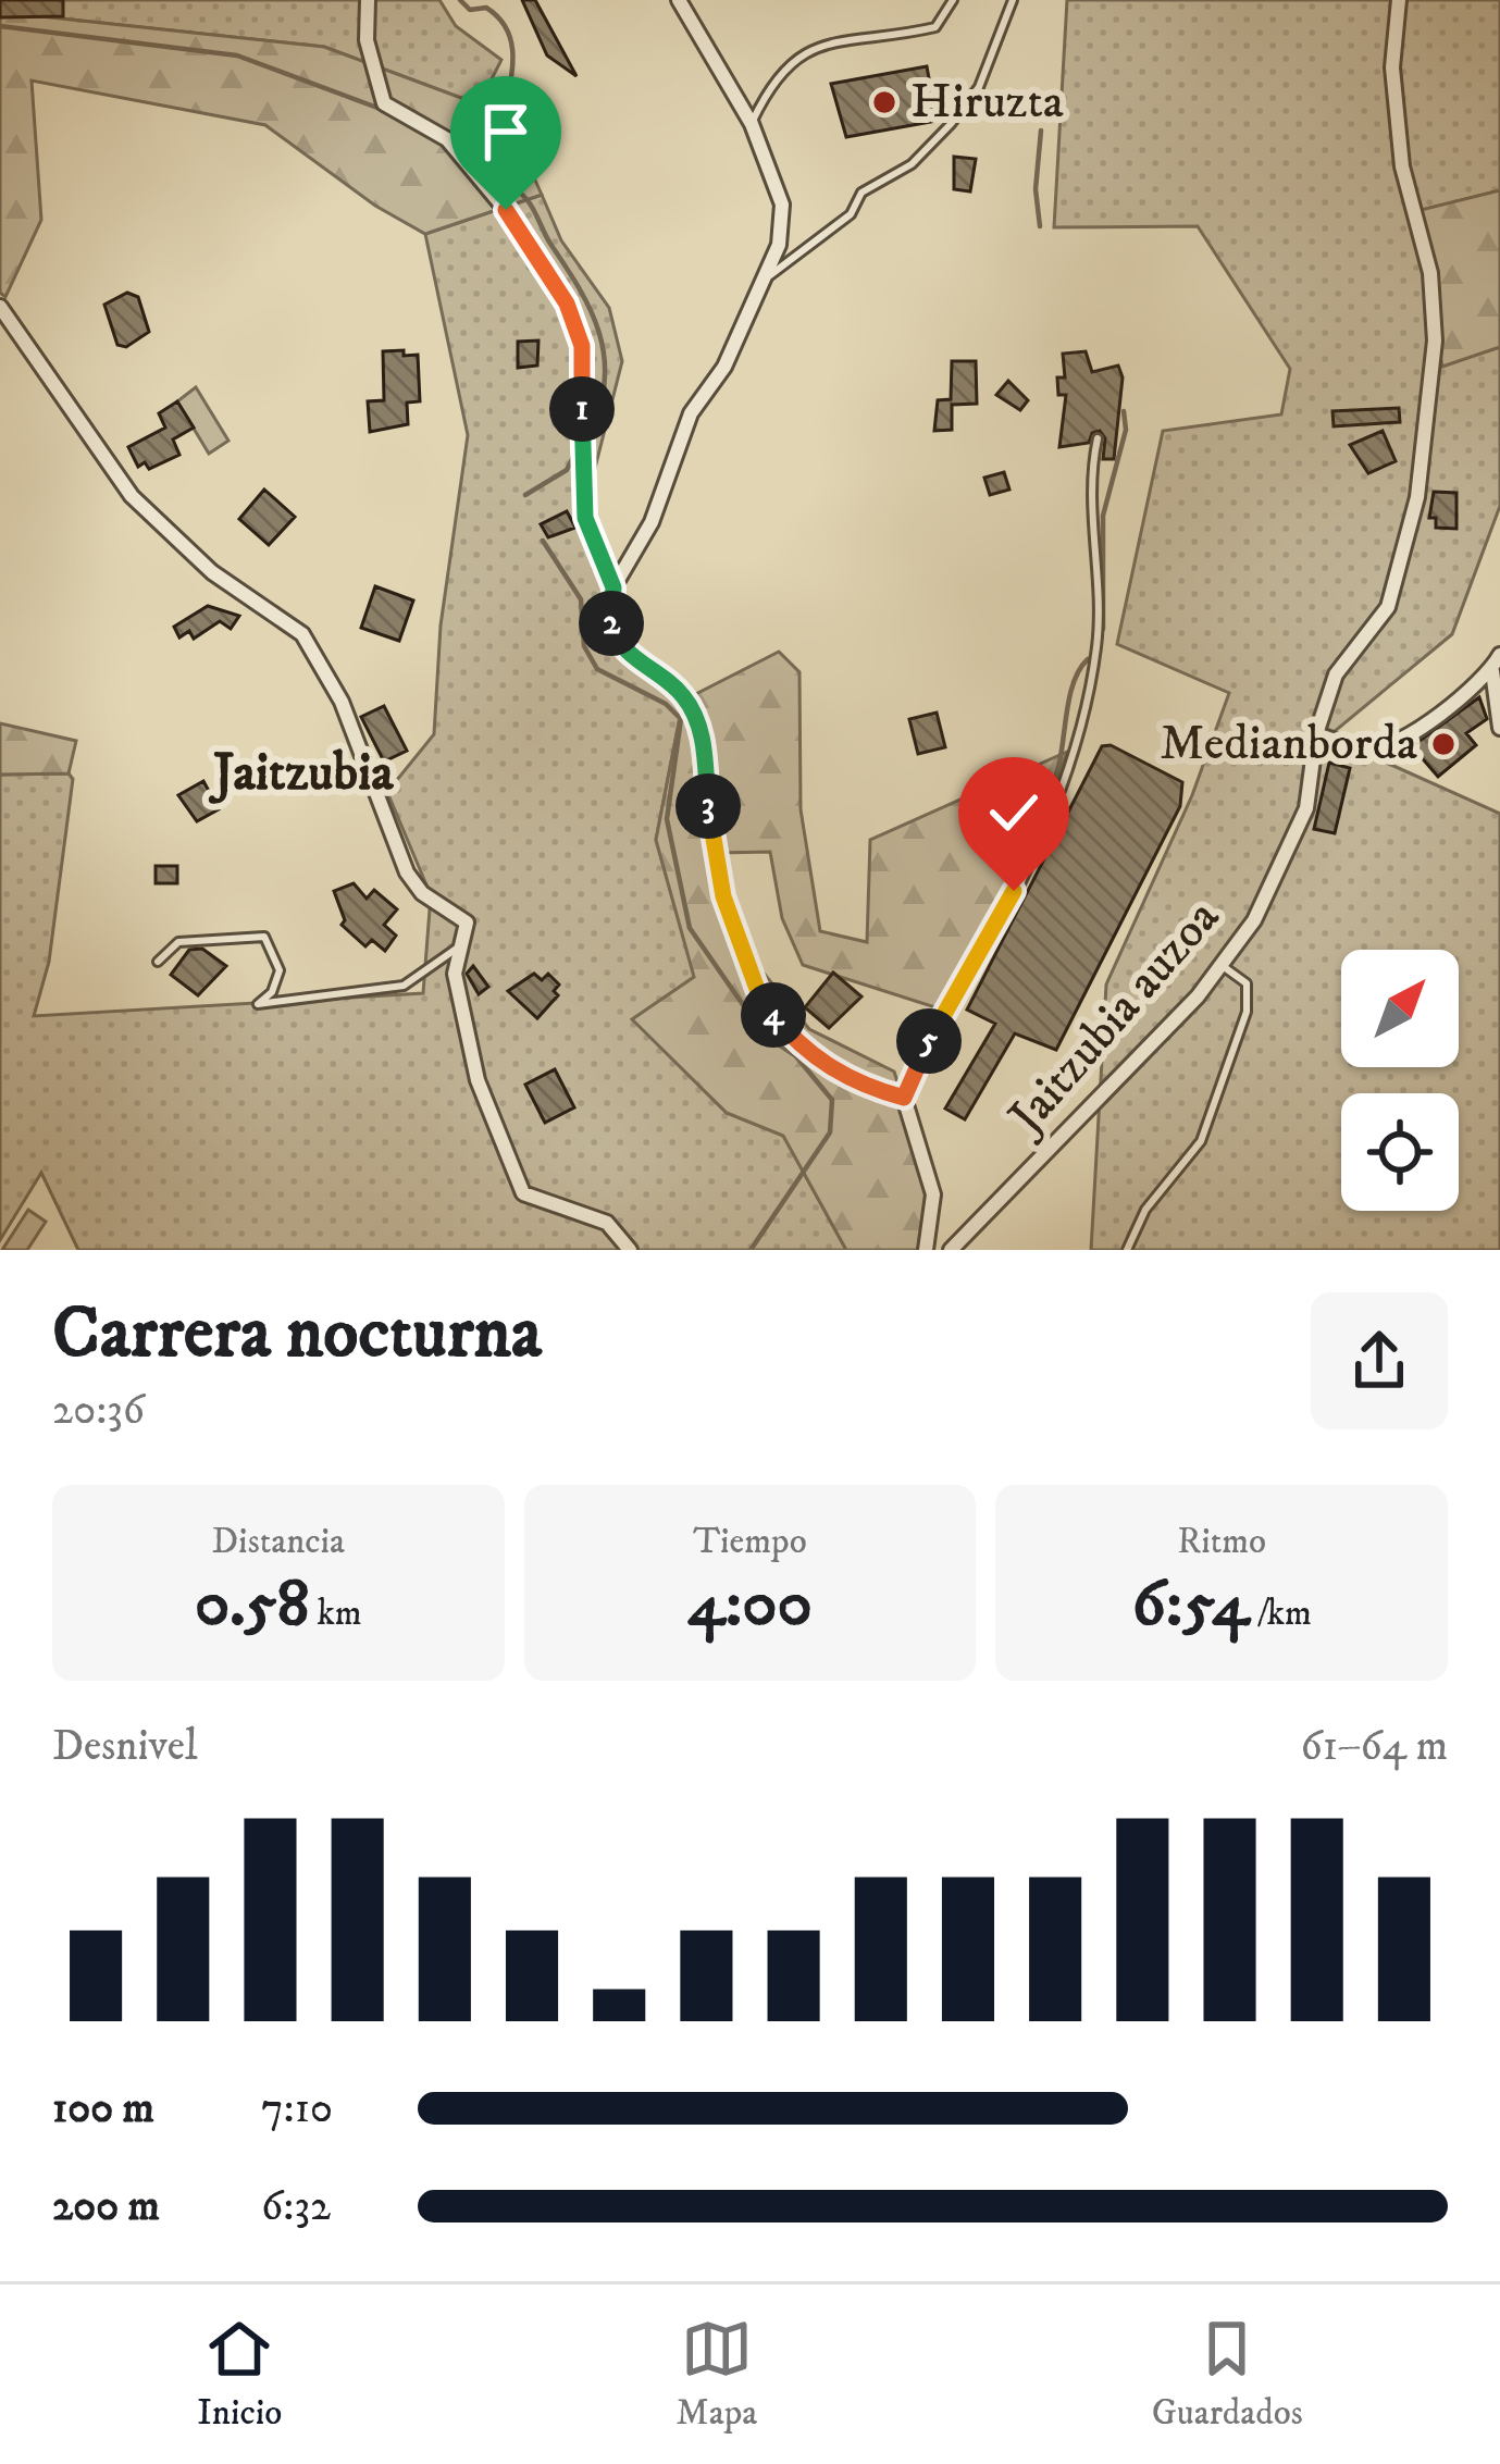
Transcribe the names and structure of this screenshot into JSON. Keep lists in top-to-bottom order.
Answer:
{
  "streets": {
    "street": ["Jaitzubia auzoa"]
  },
  "districts": ["Jaitzubia"],
  "places": ["Hiruzta", "Medianborda"],
  "north": "top right",
  "page": {
    "pins": [
      "1",
      "2",
      "3",
      "4",
      "5"
    ],
    "heading": ["Carrera nocturna", "20:36"],
    "stats": [
      ["Distancia", "0.58 km"],
      ["Tiempo", "4:00"],
      ["Ritmo", "6:54 /km"]
    ],
    "chart": ["Desnivel", "61–64 m"],
    "list": [
      {
        "name": "100 m",
        "note": "7:10"
      },
      {
        "name": "200 m",
        "note": "6:32"
      }
    ],
    "tabs": ["Inicio", "Mapa", "Guardados"]
  }
}
